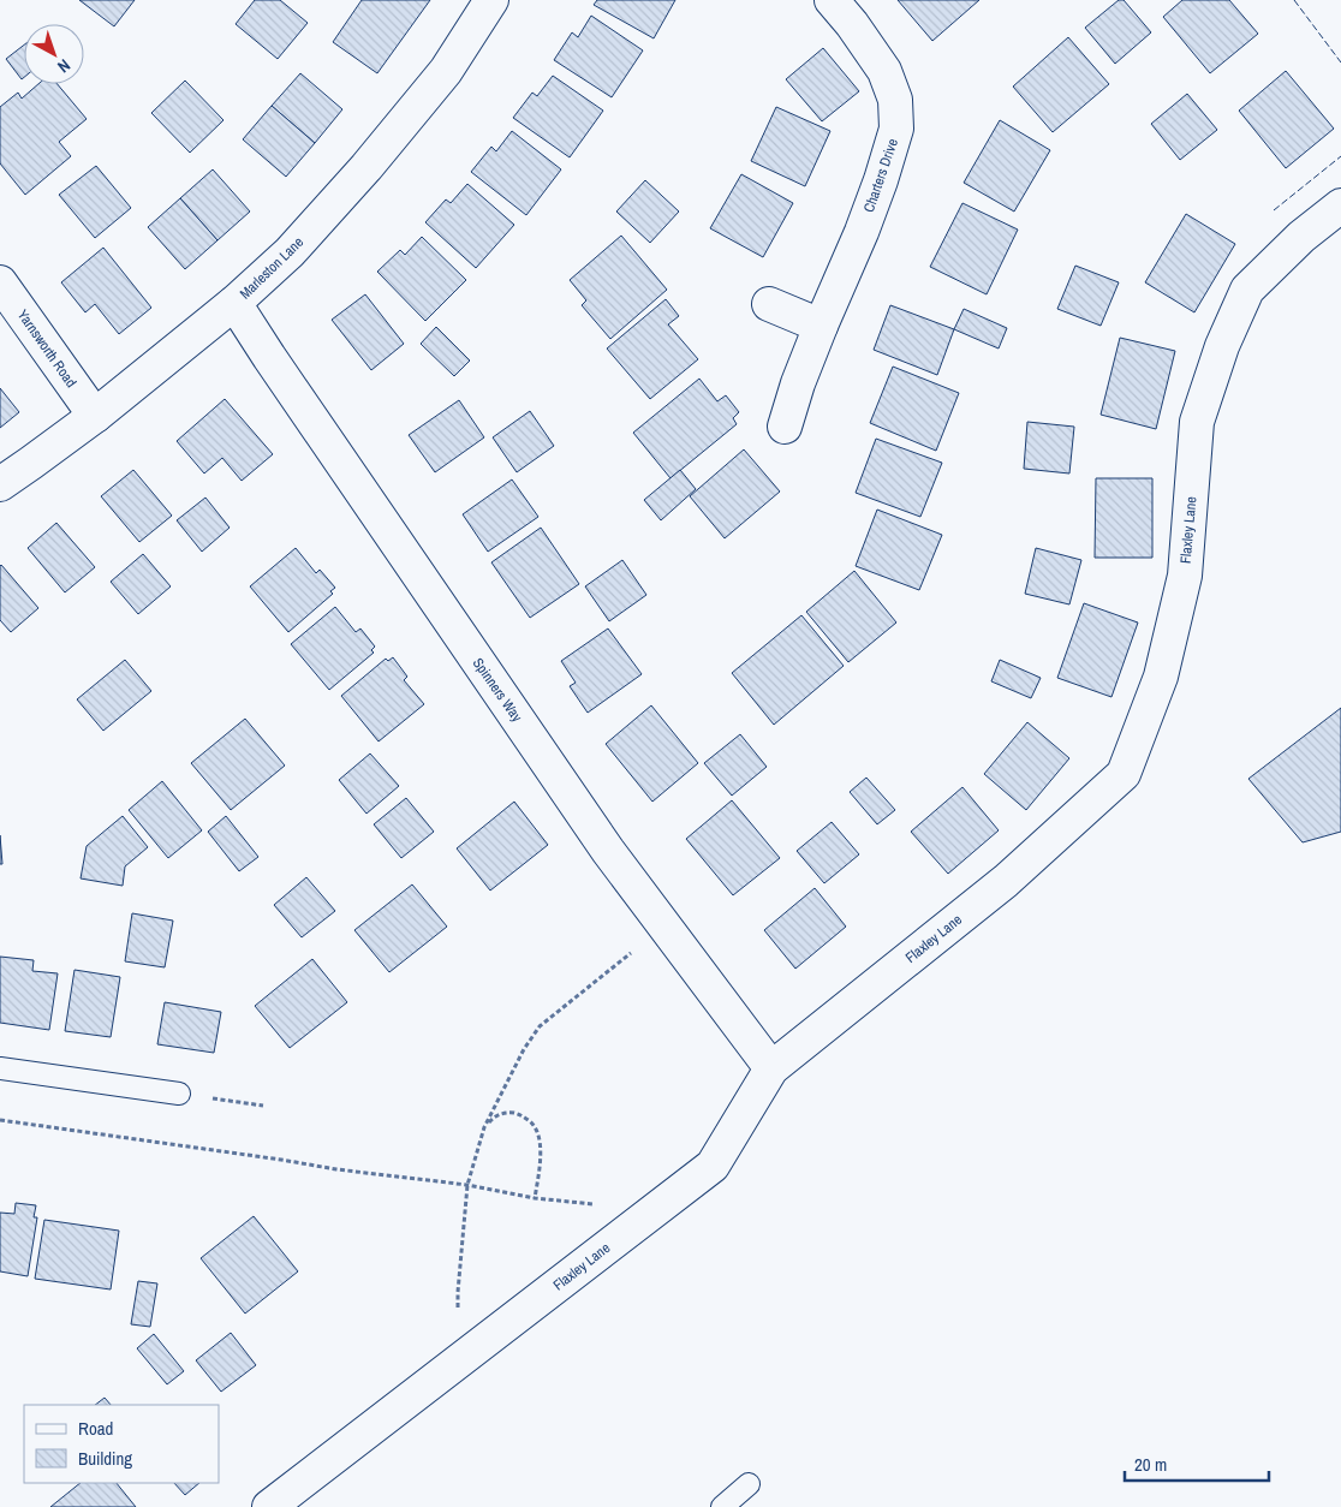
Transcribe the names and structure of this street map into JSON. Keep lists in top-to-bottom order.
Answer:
{
  "streets": {
    "street": [
      "Charters Drive",
      "Marleston Lane",
      "Yarnsworth Road",
      "Flaxley Lane",
      "Spinners Way"
    ]
  },
  "crossings": [
    ["Marleston Lane", "Yarnsworth Road"],
    ["Marleston Lane", "Spinners Way"],
    ["Flaxley Lane", "Spinners Way"]
  ],
  "legend": ["Road", "Building"],
  "scale_bar": "20 m",
  "north": "bottom right"
}
